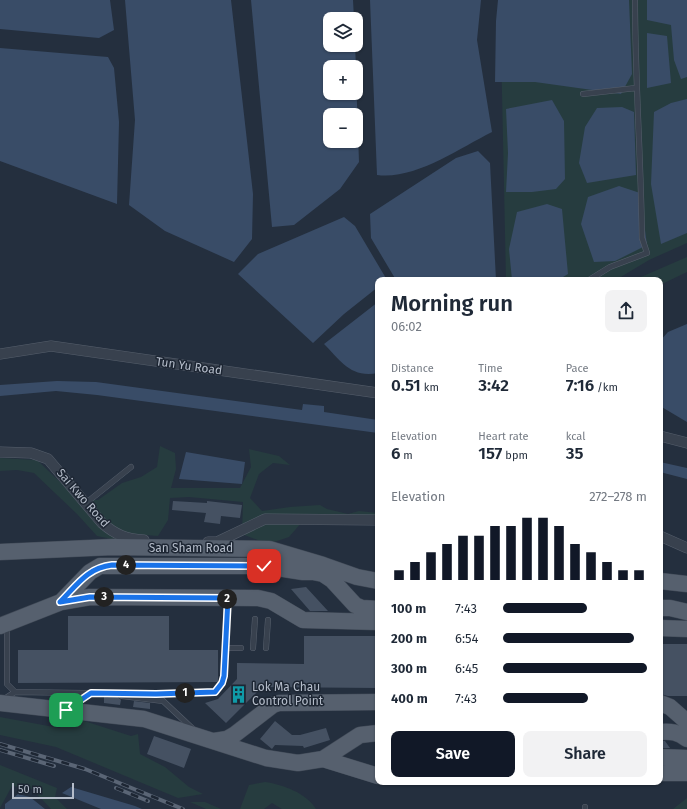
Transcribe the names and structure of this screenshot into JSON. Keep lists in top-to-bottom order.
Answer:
{
  "streets": {
    "main road": ["San Sham Road"],
    "street": ["Tun Yu Road", "Sai Kwo Road"]
  },
  "places": {
    "building": ["Lok Ma Chau Control Point"]
  },
  "scale_bar": "50 m",
  "page": {
    "map_buttons": ["+", "−"],
    "heading": ["Morning run", "06:02"],
    "stats": [
      ["Distance", "0.51 km"],
      ["Time", "3:42"],
      ["Pace", "7:16 /km"],
      ["Elevation", "6 m"],
      ["Heart rate", "157 bpm"],
      ["kcal", "35"]
    ],
    "chart": ["Elevation", "272–278 m"],
    "pins": [
      "4",
      "3",
      "2",
      "1"
    ],
    "list": [
      {
        "name": "100 m",
        "note": "7:43"
      },
      {
        "name": "200 m",
        "note": "6:54"
      },
      {
        "name": "300 m",
        "note": "6:45"
      },
      {
        "name": "400 m",
        "note": "7:43"
      }
    ],
    "buttons": ["Save", "Share"],
    "scale": "50 m"
  }
}
